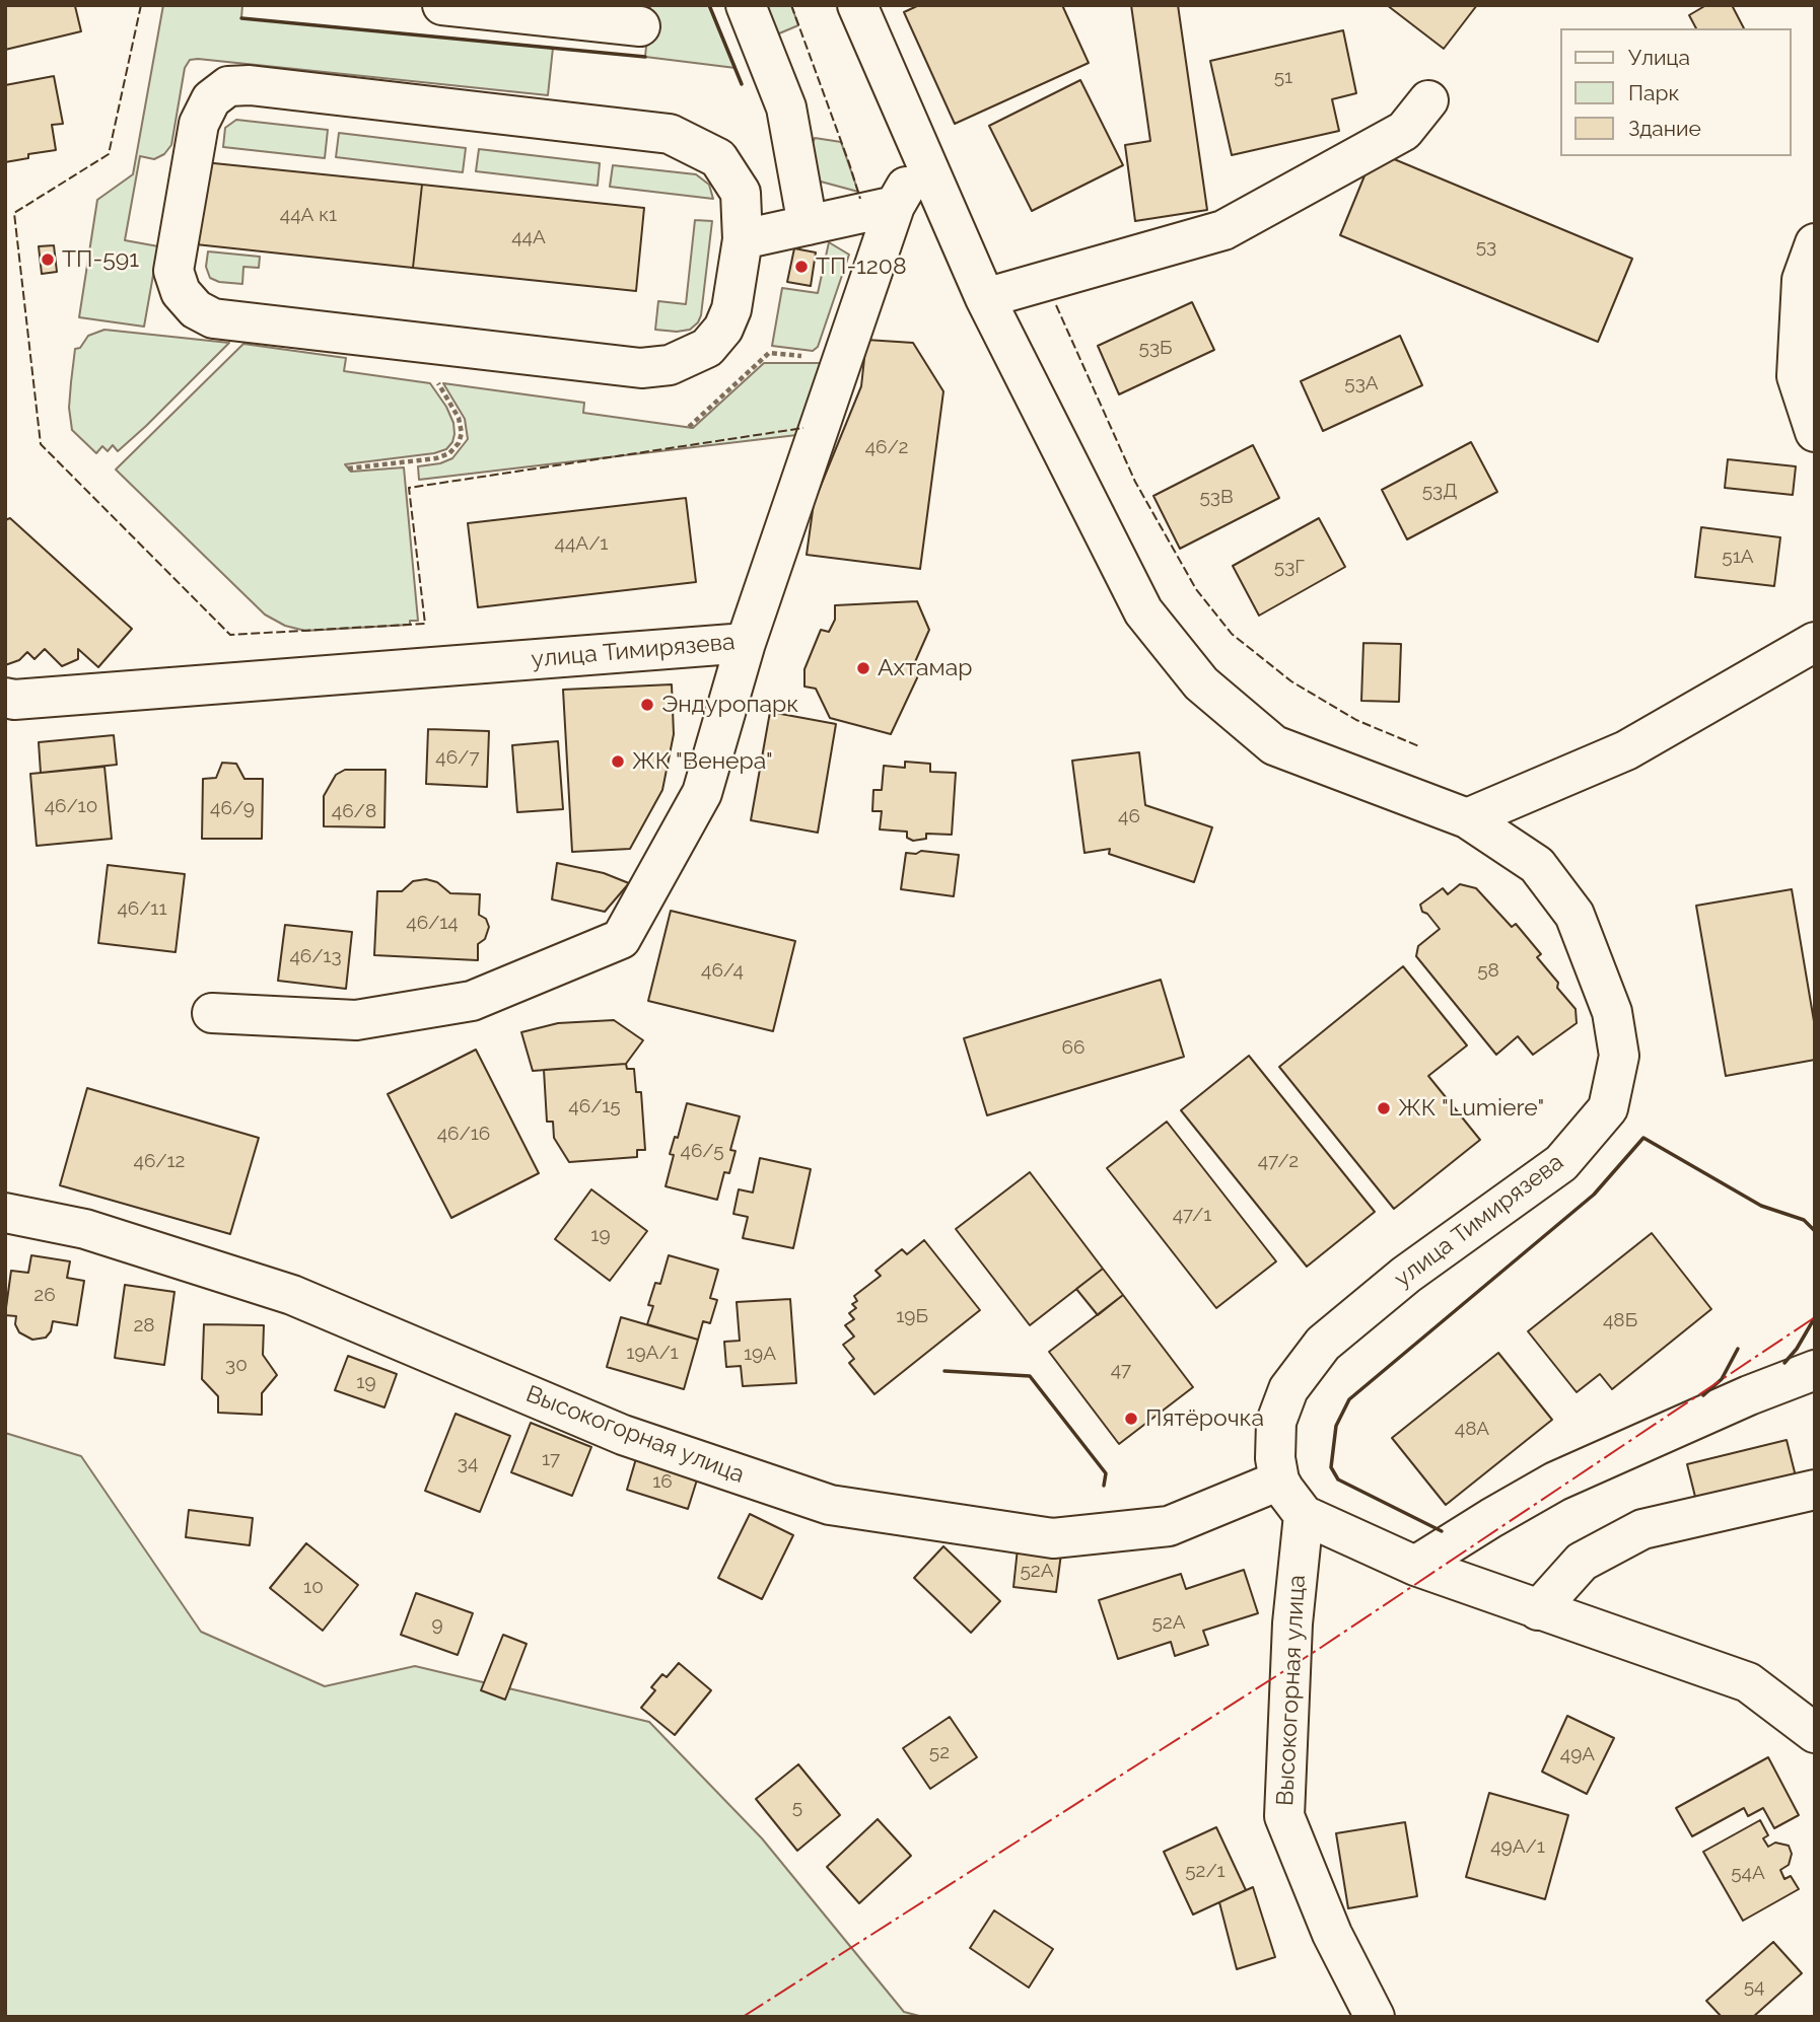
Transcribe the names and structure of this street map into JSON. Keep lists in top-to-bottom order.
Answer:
{
  "streets": {
    "street": ["улица Тимирязева", "Высокогорная улица"]
  },
  "crossings": [
    ["улица Тимирязева", "Высокогорная улица"]
  ],
  "places": [
    "ТП-591",
    "ТП-1208",
    "Ахтамар",
    "Эндуропарк",
    "ЖК \"Венера\"",
    "ЖК \"Lumiere\"",
    "Пятёрочка"
  ],
  "house_numbers": [
    "51",
    "44А к1",
    "44А",
    "53",
    "53Б",
    "53А",
    "46/2",
    "53Д",
    "53В",
    "44А/1",
    "51А",
    "53Г",
    "46/7",
    "46/10",
    "46/9",
    "46/8",
    "46",
    "46/11",
    "46/14",
    "46/13",
    "46/4",
    "58",
    "66",
    "46/15",
    "46/16",
    "46/5",
    "46/12",
    "47/2",
    "47/1",
    "19",
    "26",
    "19Б",
    "48Б",
    "28",
    "19А/1",
    "19А",
    "30",
    "47",
    "19",
    "48А",
    "17",
    "34",
    "16",
    "52А",
    "10",
    "52А",
    "9",
    "52",
    "49А",
    "5",
    "49А/1",
    "52/1",
    "54А",
    "54"
  ],
  "legend": ["Улица", "Парк", "Здание"]
}
